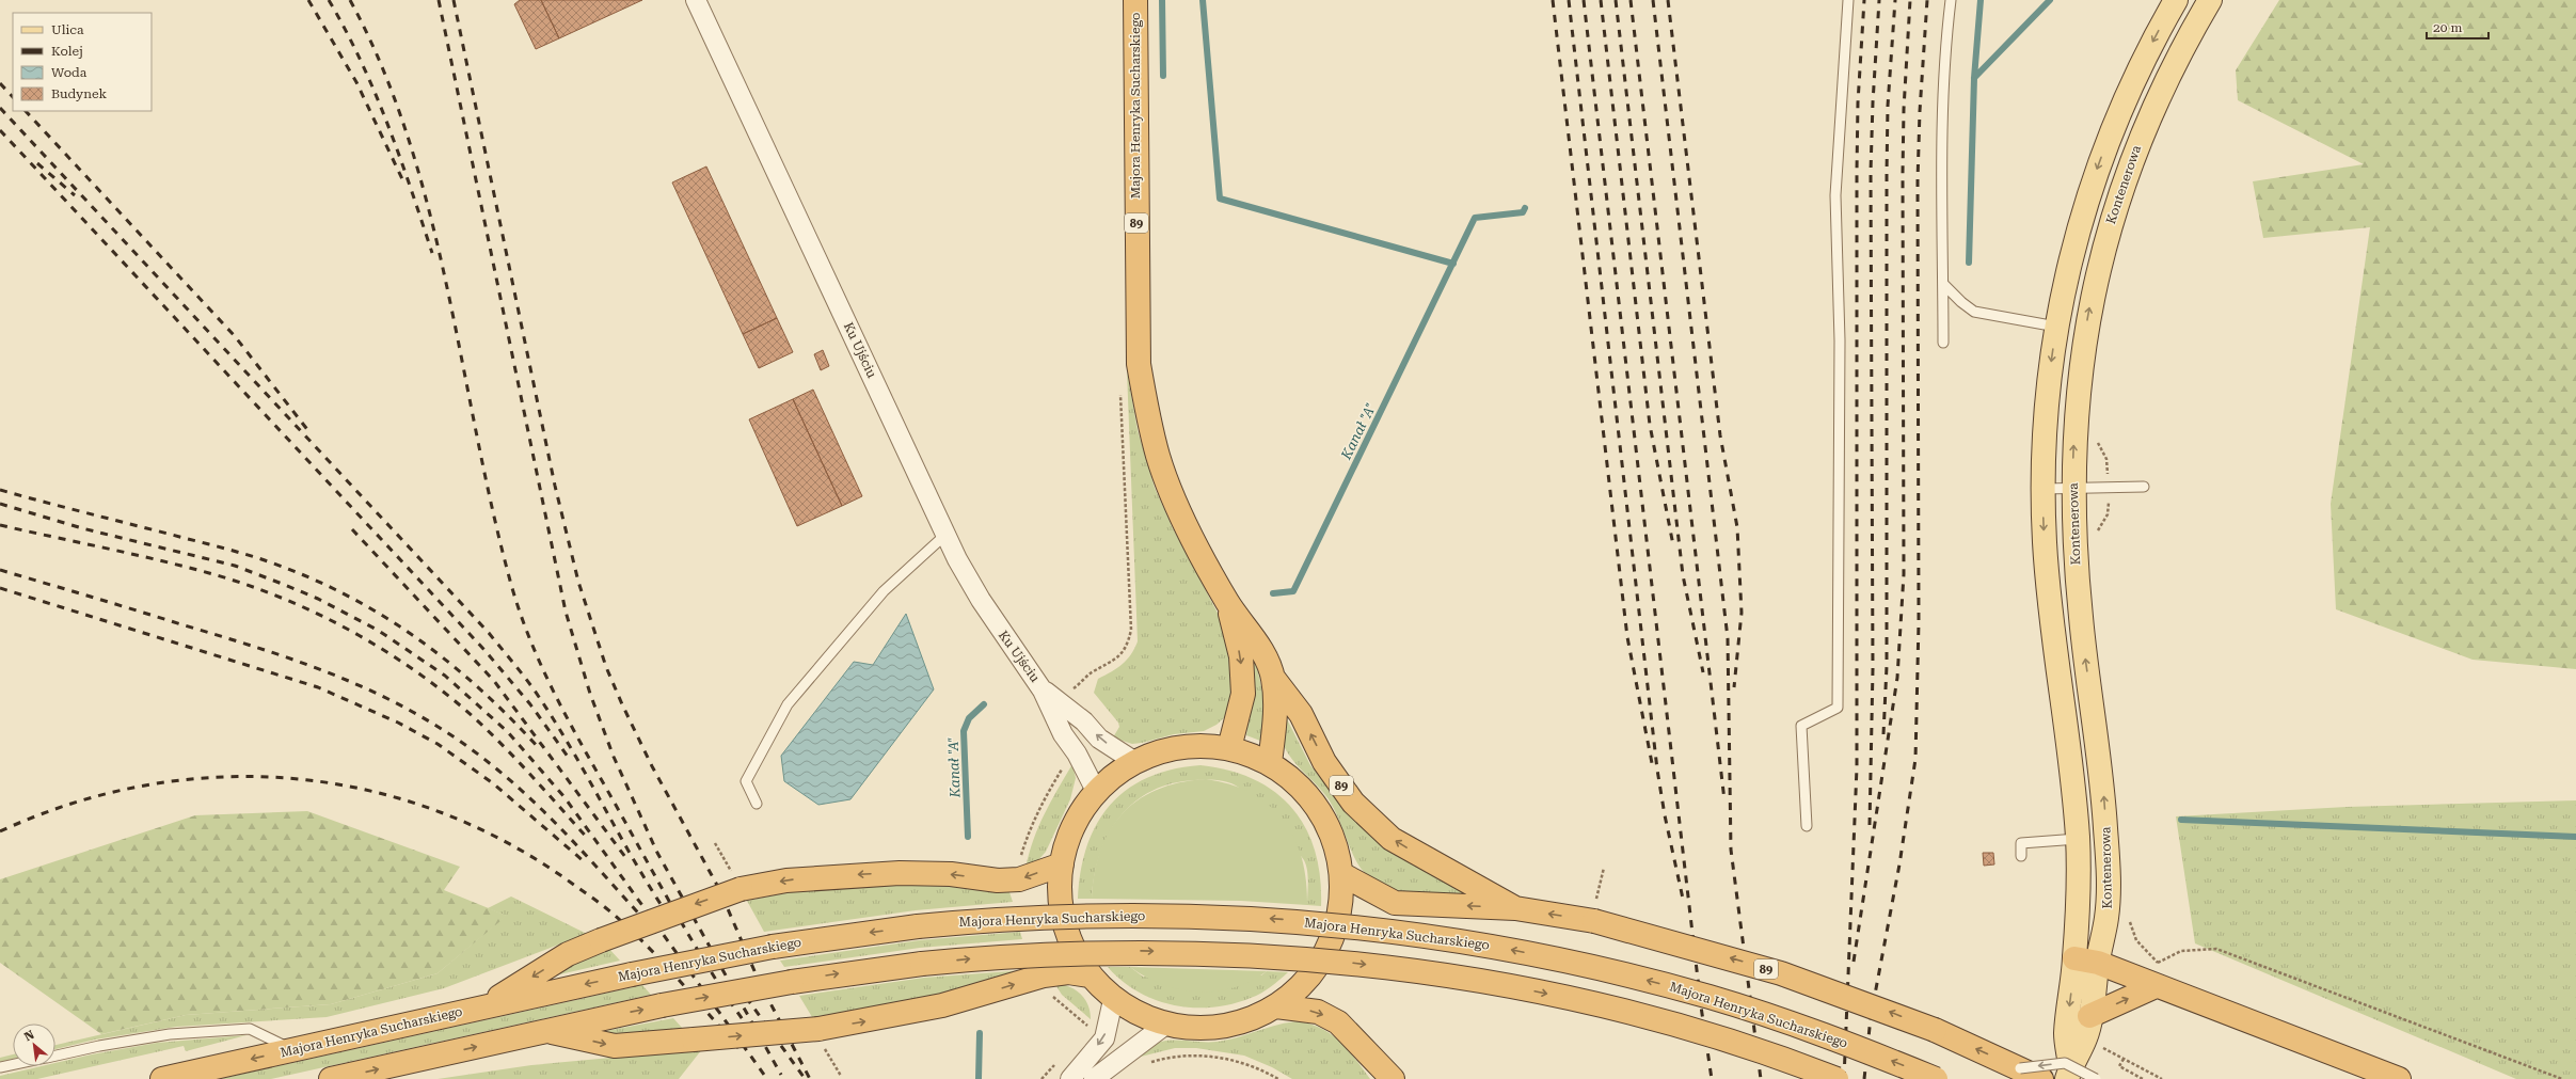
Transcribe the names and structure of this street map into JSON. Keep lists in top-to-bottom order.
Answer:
{
  "streets": {
    "highway": ["Majora Henryka Sucharskiego", "89"],
    "main road": ["Kontenerowa"],
    "street": ["Ku Ujściu"]
  },
  "crossings": [
    ["Majora Henryka Sucharskiego", "89"]
  ],
  "water": ["Kanał \"A\""],
  "legend": [
    "Ulica",
    "Kolej",
    "Woda",
    "Budynek"
  ],
  "scale_bar": "20 m",
  "north": "top left"
}
